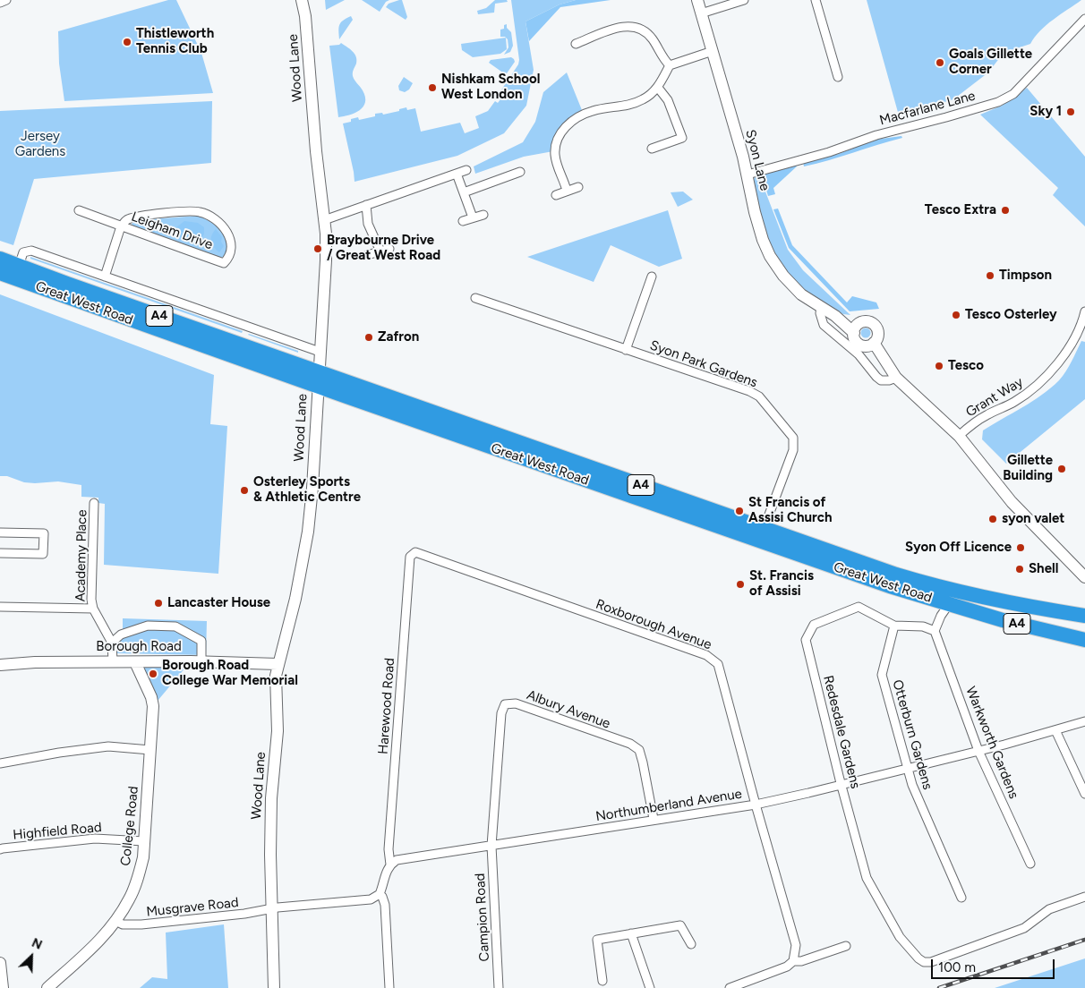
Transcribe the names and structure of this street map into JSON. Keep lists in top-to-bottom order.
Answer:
{
  "streets": {
    "highway": ["Great West Road", "A4"],
    "street": [
      "Wood Lane",
      "Macfarlane Lane",
      "Syon Lane",
      "Leigham Drive",
      "Syon Park Gardens",
      "Grant Way",
      "Academy Place",
      "Roxborough Avenue",
      "Borough Road",
      "Harewood Road",
      "Albury Avenue",
      "Redesdale Gardens",
      "Otterburn Gardens",
      "Warkworth Gardens",
      "Northumberland Avenue",
      "College Road",
      "Highfield Road",
      "Musgrave Road",
      "Campion Road"
    ]
  },
  "crossings": [
    ["Wood Lane", "Great West Road"],
    ["Wood Lane", "Borough Road"],
    ["Wood Lane", "Musgrave Road"],
    ["Macfarlane Lane", "Syon Lane"],
    ["Great West Road", "A4"],
    ["Great West Road", "Syon Park Gardens"],
    ["Academy Place", "Borough Road"],
    ["Roxborough Avenue", "Harewood Road"],
    ["Roxborough Avenue", "Northumberland Avenue"],
    ["Borough Road", "College Road"],
    ["Harewood Road", "Northumberland Avenue"],
    ["Albury Avenue", "Northumberland Avenue"],
    ["Albury Avenue", "Campion Road"],
    ["Redesdale Gardens", "Otterburn Gardens"],
    ["Redesdale Gardens", "Warkworth Gardens"],
    ["Redesdale Gardens", "Northumberland Avenue"],
    ["Otterburn Gardens", "Northumberland Avenue"],
    ["Warkworth Gardens", "Northumberland Avenue"],
    ["Northumberland Avenue", "Campion Road"],
    ["College Road", "Highfield Road"],
    ["College Road", "Musgrave Road"]
  ],
  "parks": ["Jersey Gardens"],
  "places": [
    "Thistleworth Tennis Club",
    "Goals Gillette Corner",
    "Nishkam School West London",
    "Sky 1",
    "Tesco Extra",
    "Braybourne Drive / Great West Road",
    "Timpson",
    "Tesco Osterley",
    "Zafron",
    "Tesco",
    "Gillette Building",
    "Osterley Sports & Athletic Centre",
    "St Francis of Assisi Church",
    "syon valet",
    "Syon Off Licence",
    "Shell",
    "St. Francis of Assisi",
    "Lancaster House",
    "Borough Road College War Memorial"
  ],
  "scale_bar": "100 m",
  "north": "top right"
}
